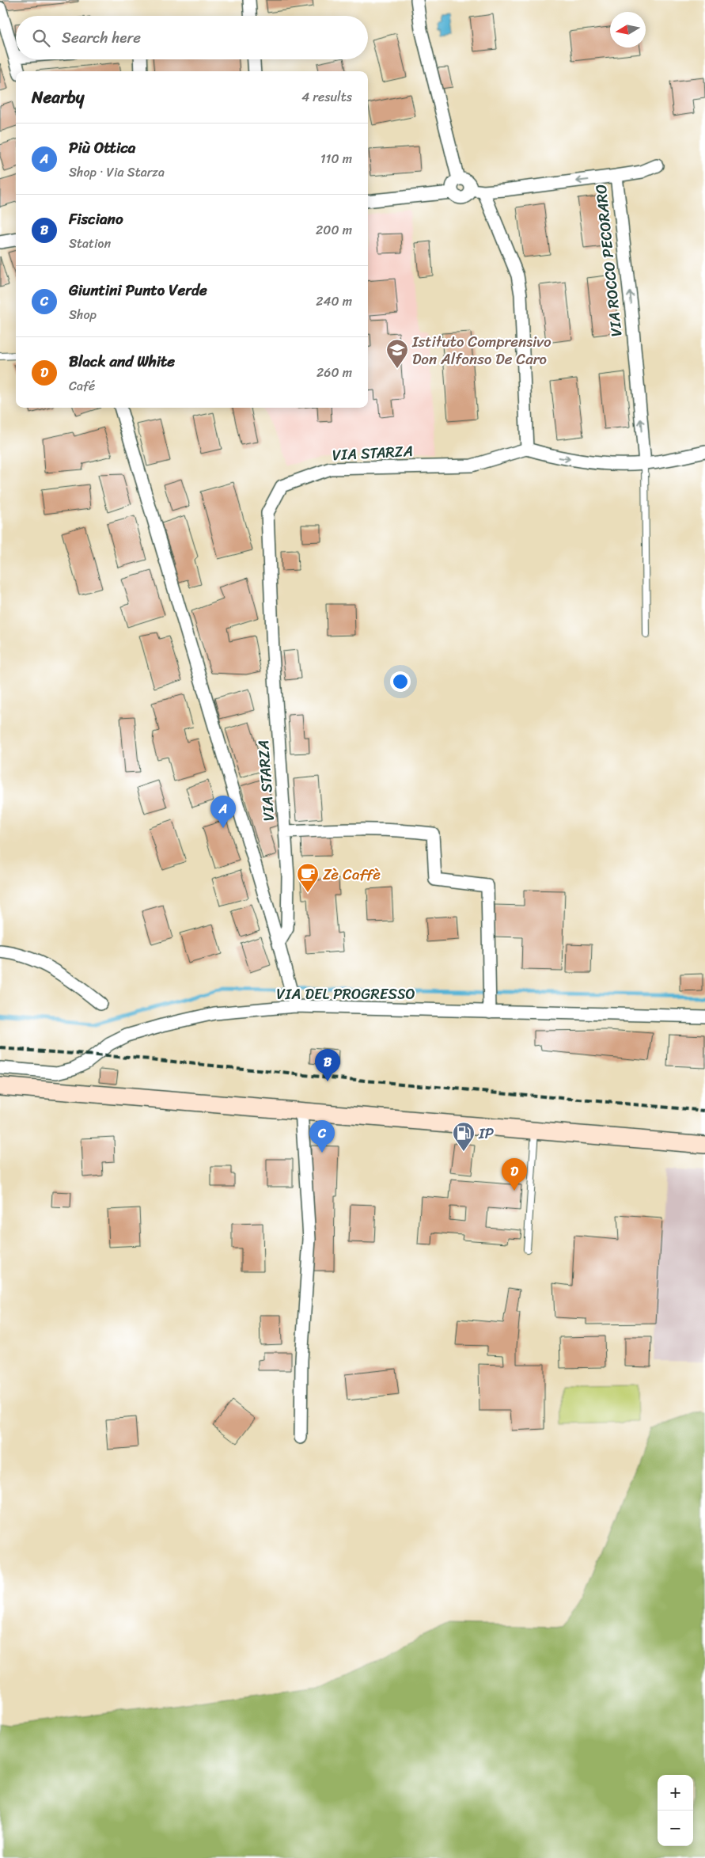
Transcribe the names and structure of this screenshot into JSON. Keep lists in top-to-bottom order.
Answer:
{
  "streets": {
    "street": ["VIA ROCCO PECORARO", "VIA STARZA", "VIA DEL PROGRESSO"]
  },
  "crossings": [
    ["VIA STARZA", "VIA DEL PROGRESSO"]
  ],
  "places": {
    "school or university": ["Istituto Comprensivo Don Alfonso De Caro"],
    "cafe": ["Zè Caffè"],
    "fuel station": ["IP"]
  },
  "north": "left",
  "page": {
    "search": "Search here",
    "heading": ["Nearby", "4 results"],
    "list": [
      {
        "mark": "A",
        "name": "Più Ottica",
        "note": "Shop · Via Starza",
        "value": "110 m"
      },
      {
        "mark": "B",
        "name": "Fisciano",
        "note": "Station",
        "value": "200 m"
      },
      {
        "mark": "C",
        "name": "Giuntini Punto Verde",
        "note": "Shop",
        "value": "240 m"
      },
      {
        "mark": "D",
        "name": "Black and White",
        "note": "Café",
        "value": "260 m"
      }
    ],
    "pins": [
      "A",
      "B",
      "C",
      "D"
    ],
    "map_buttons": ["+", "−"]
  }
}
